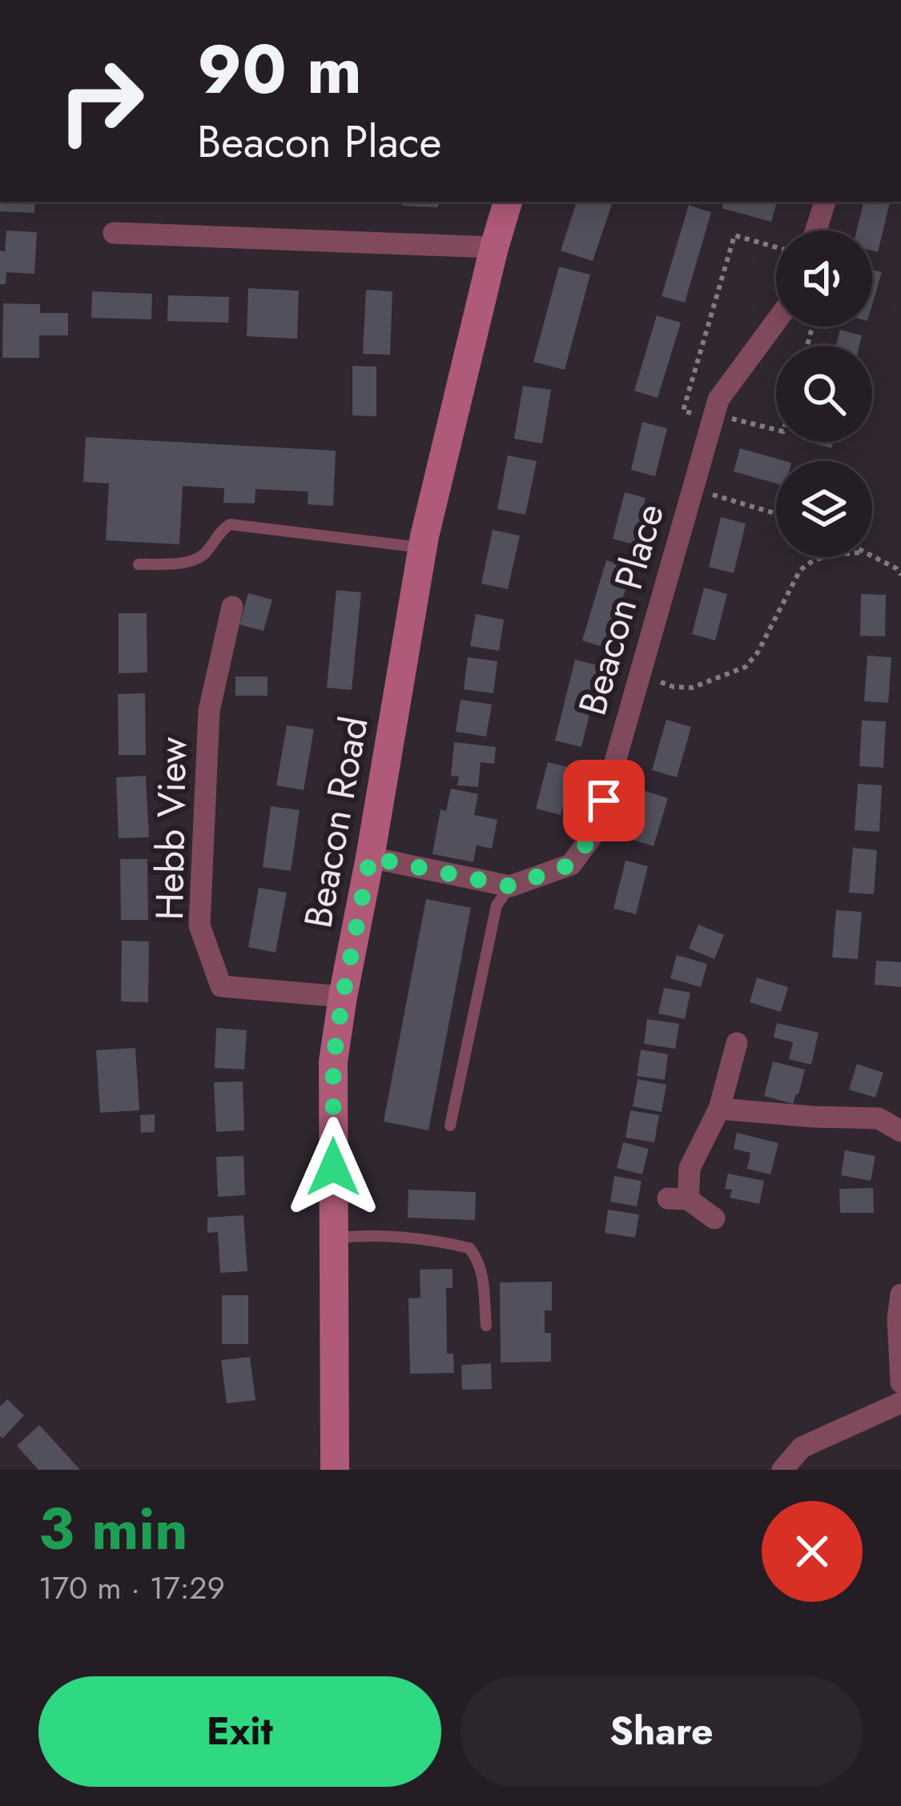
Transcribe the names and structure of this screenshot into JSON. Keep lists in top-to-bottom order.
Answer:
{
  "streets": {
    "main road": ["Beacon Road"],
    "street": ["Beacon Place", "Hebb View"]
  },
  "crossings": [
    ["Beacon Road", "Hebb View"]
  ],
  "page": {
    "turn": ["90 m", "Beacon Place"],
    "heading": ["3 min", "170 m · 17:29"],
    "buttons": ["Exit", "Share"]
  }
}
